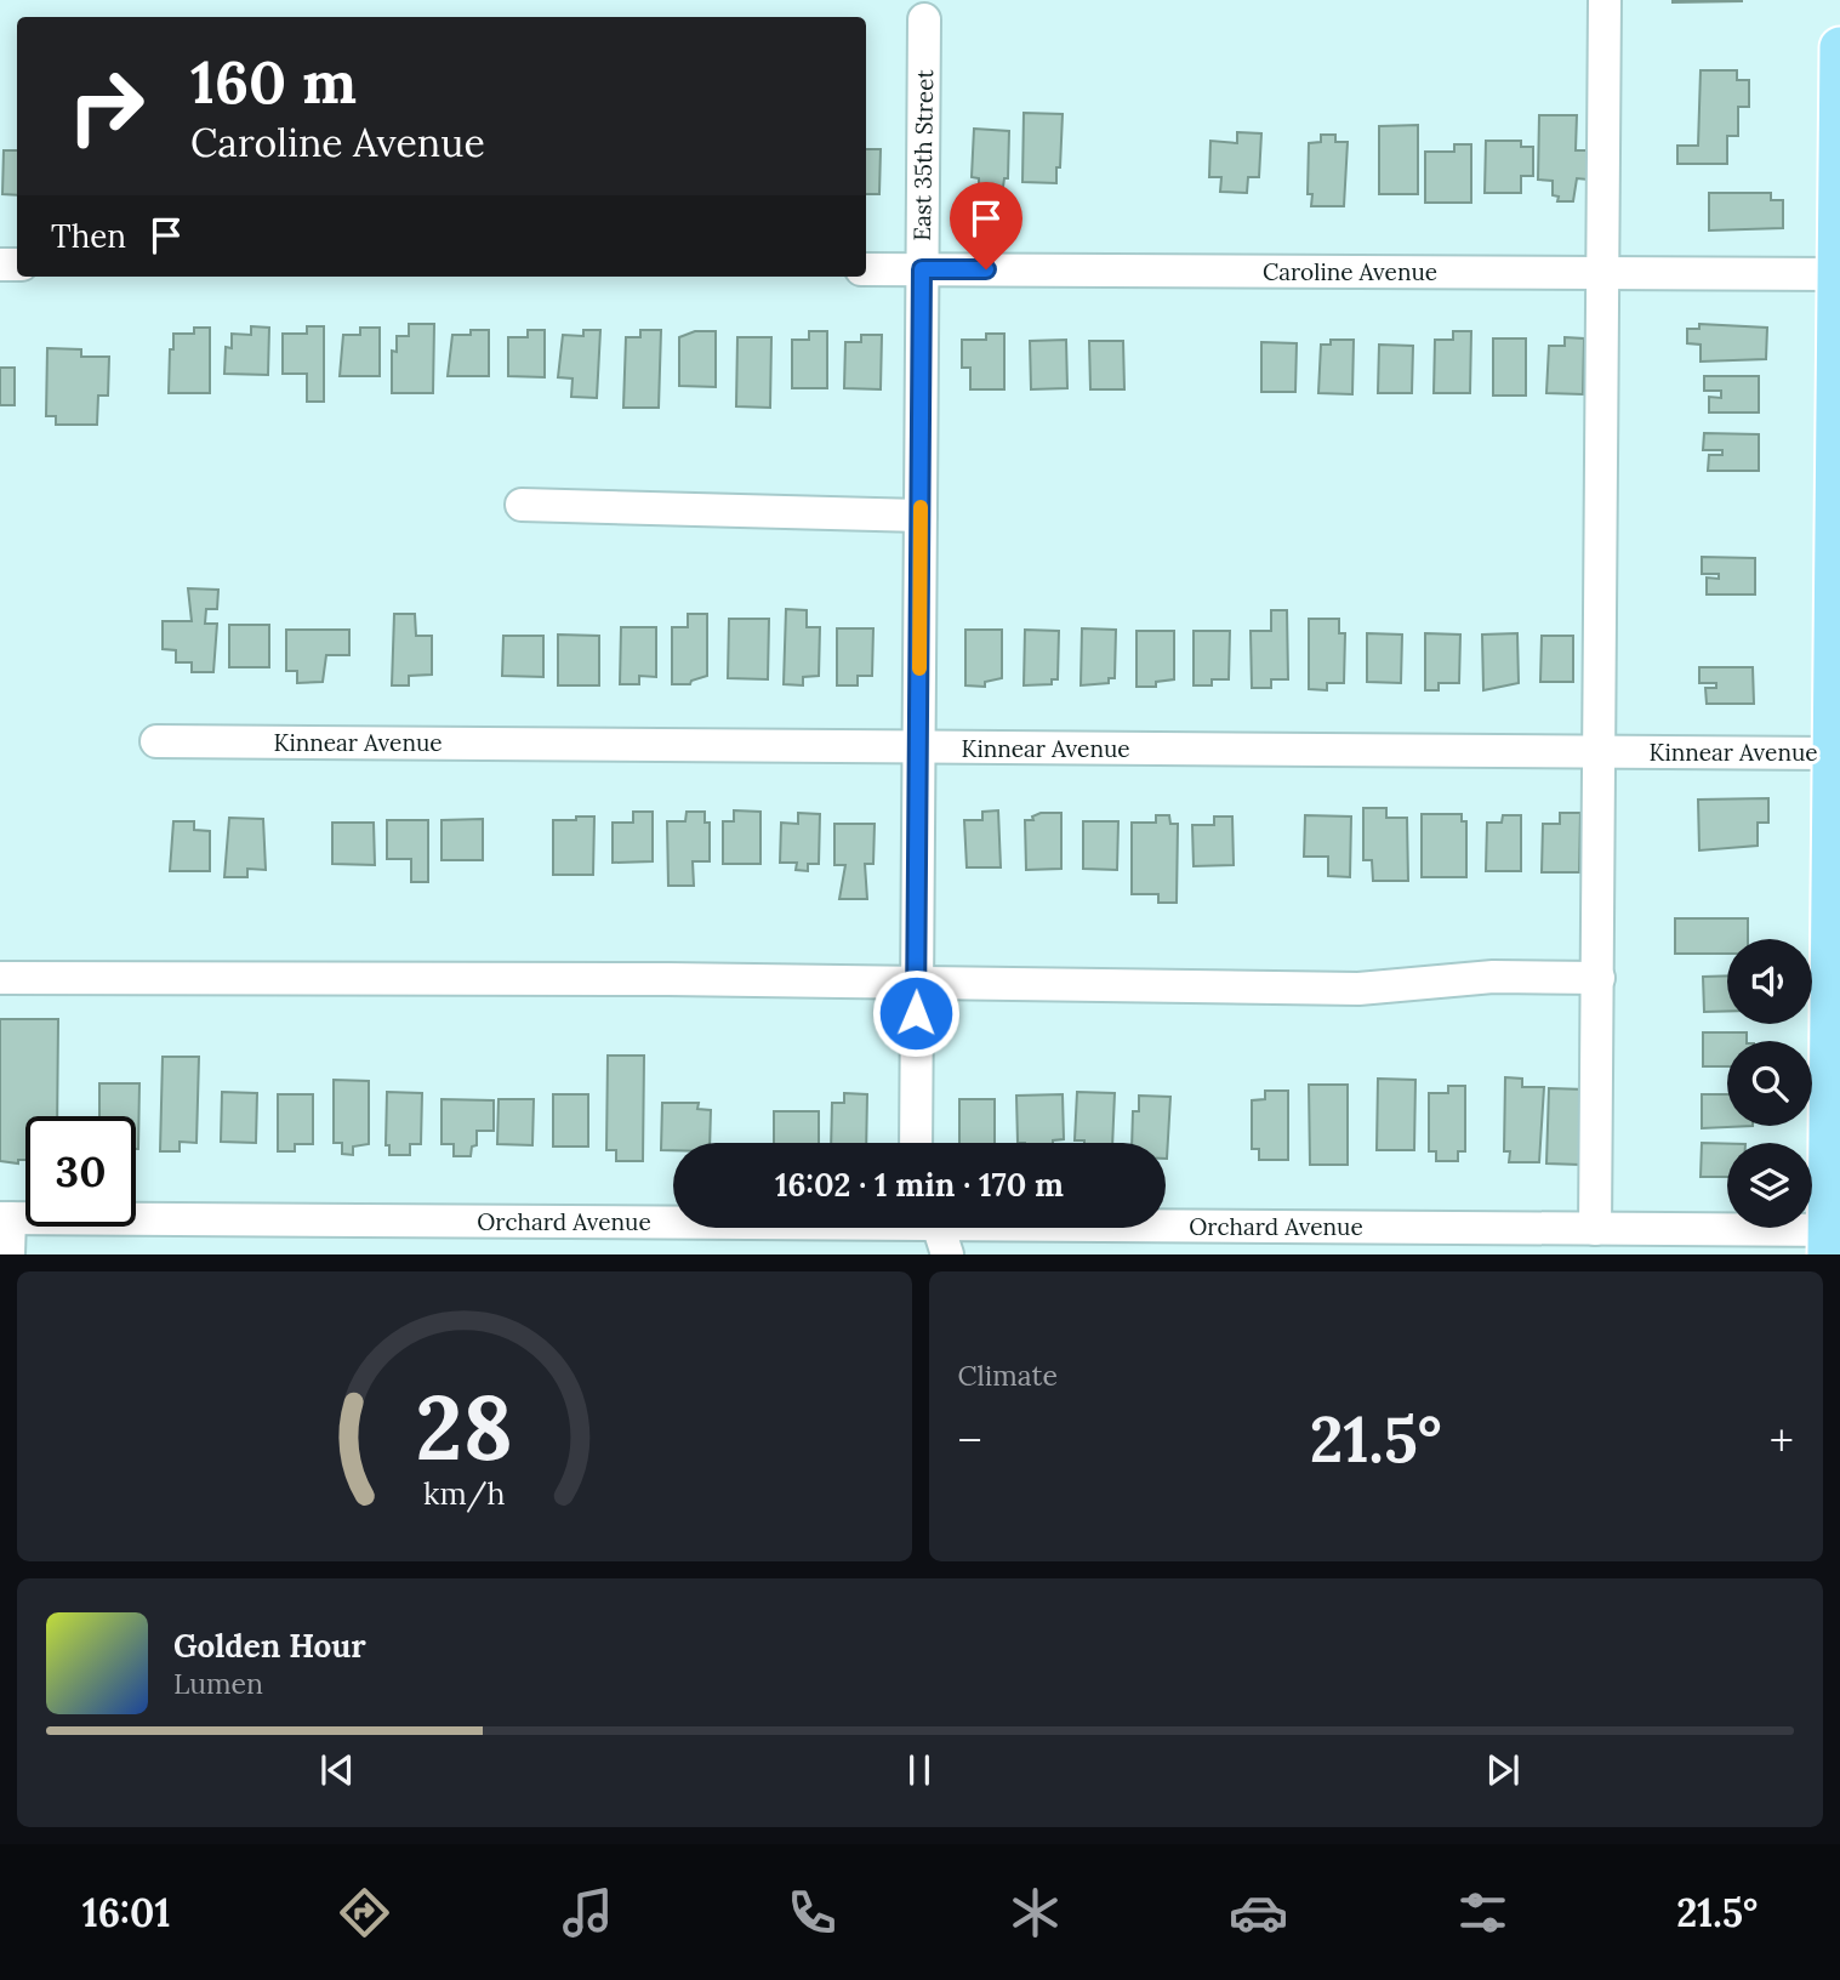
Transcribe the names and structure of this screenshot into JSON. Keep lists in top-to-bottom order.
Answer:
{
  "streets": {
    "street": [
      "East 35th Street",
      "Caroline Avenue",
      "Kinnear Avenue",
      "Orchard Avenue"
    ]
  },
  "crossings": [
    ["East 35th Street", "Caroline Avenue"],
    ["East 35th Street", "Kinnear Avenue"]
  ],
  "page": {
    "turn": ["160 m", "Caroline Avenue"],
    "then": "Then",
    "limit": "30",
    "trip": "16:02 · 1 min · 170 m",
    "tile": "Climate",
    "heat": ["−", "21.5°", "+"],
    "song": ["Golden Hour", "Lumen"],
    "tabs": ["16:01", "21.5°"],
    "gauge": ["28", "km/h"]
  }
}
